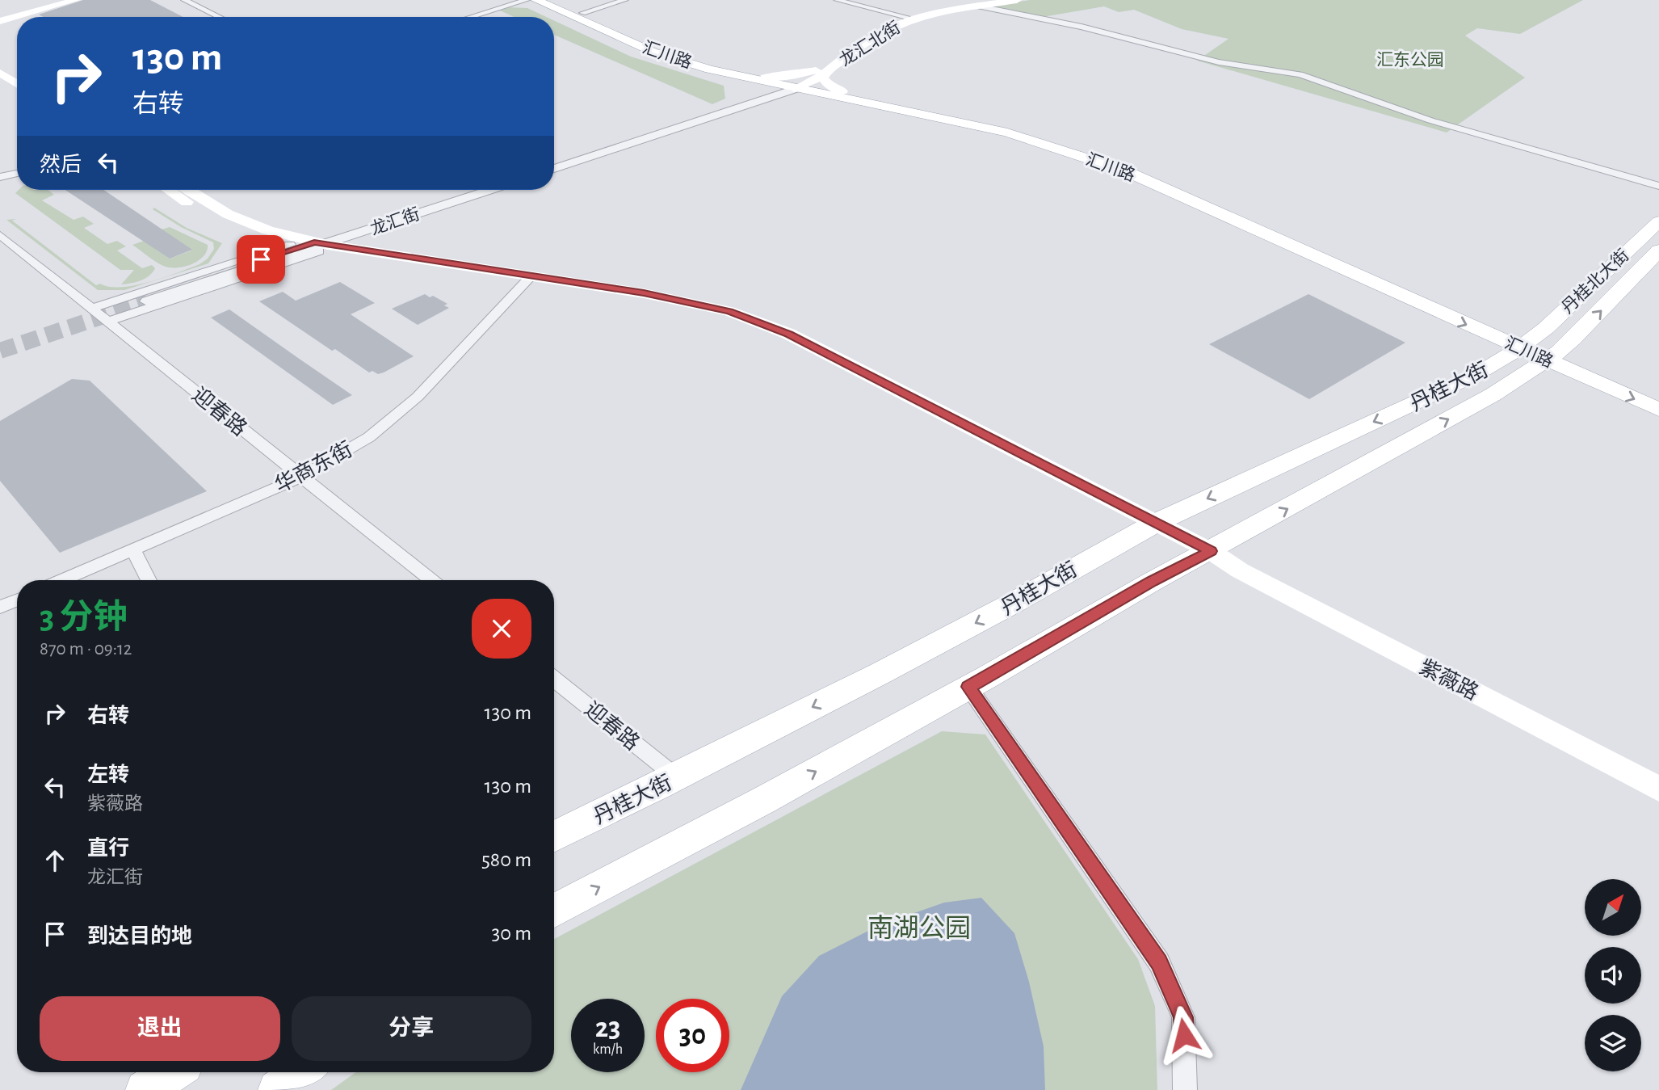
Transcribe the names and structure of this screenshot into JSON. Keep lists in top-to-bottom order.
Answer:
{
  "streets": {
    "main road": [
      "龙汇北街",
      "汇川路",
      "丹桂北大街",
      "丹桂大街",
      "紫薇路"
    ],
    "street": ["龙汇街", "迎春路", "华商东街"]
  },
  "crossings": [
    ["龙汇北街", "汇川路"],
    ["汇川路", "丹桂北大街"],
    ["汇川路", "丹桂大街"],
    ["龙汇街", "紫薇路"],
    ["丹桂北大街", "丹桂大街"],
    ["丹桂大街", "迎春路"],
    ["丹桂大街", "紫薇路"],
    ["迎春路", "华商东街"],
    ["华商东街", "紫薇路"]
  ],
  "parks": ["汇东公园", "南湖公园"],
  "north": "top right",
  "page": {
    "turn": ["130 m", "右转"],
    "then": "然后",
    "heading": ["3 分钟", "870 m · 09:12"],
    "list": [
      {
        "name": "右转",
        "value": "130 m"
      },
      {
        "name": "左转",
        "note": "紫薇路",
        "value": "130 m"
      },
      {
        "name": "直行",
        "note": "龙汇街",
        "value": "580 m"
      },
      {
        "name": "到达目的地",
        "value": "30 m"
      }
    ],
    "buttons": ["退出", "分享"],
    "speed": "23 km/h",
    "limit": "30"
  }
}
